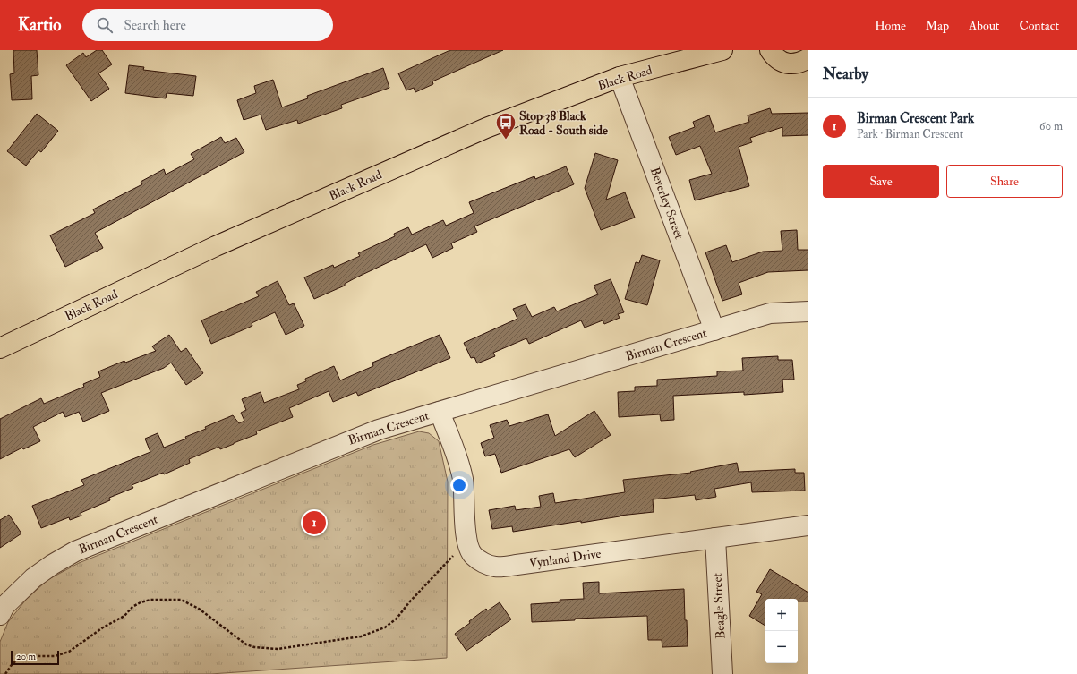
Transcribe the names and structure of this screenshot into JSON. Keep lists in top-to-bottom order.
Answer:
{
  "streets": {
    "main road": ["Black Road"],
    "street": [
      "Beverley Street",
      "Birman Crescent",
      "Vynland Drive",
      "Beagle Street"
    ]
  },
  "crossings": [
    ["Black Road", "Beverley Street"],
    ["Beverley Street", "Birman Crescent"],
    ["Birman Crescent", "Vynland Drive"],
    ["Vynland Drive", "Beagle Street"]
  ],
  "places": {
    "bus stop": ["Stop 38 Black Road - South side"]
  },
  "scale_bar": "20 m",
  "page": {
    "header": "Kartio",
    "search": "Search here",
    "nav": [
      "Home",
      "Map",
      "About",
      "Contact"
    ],
    "heading": "Nearby",
    "list": [
      {
        "mark": "1",
        "name": "Birman Crescent Park",
        "note": "Park · Birman Crescent",
        "value": "60 m"
      }
    ],
    "buttons": ["Save", "Share"],
    "pins": "1",
    "map_buttons": ["+", "−"],
    "scale": "20 m"
  }
}
